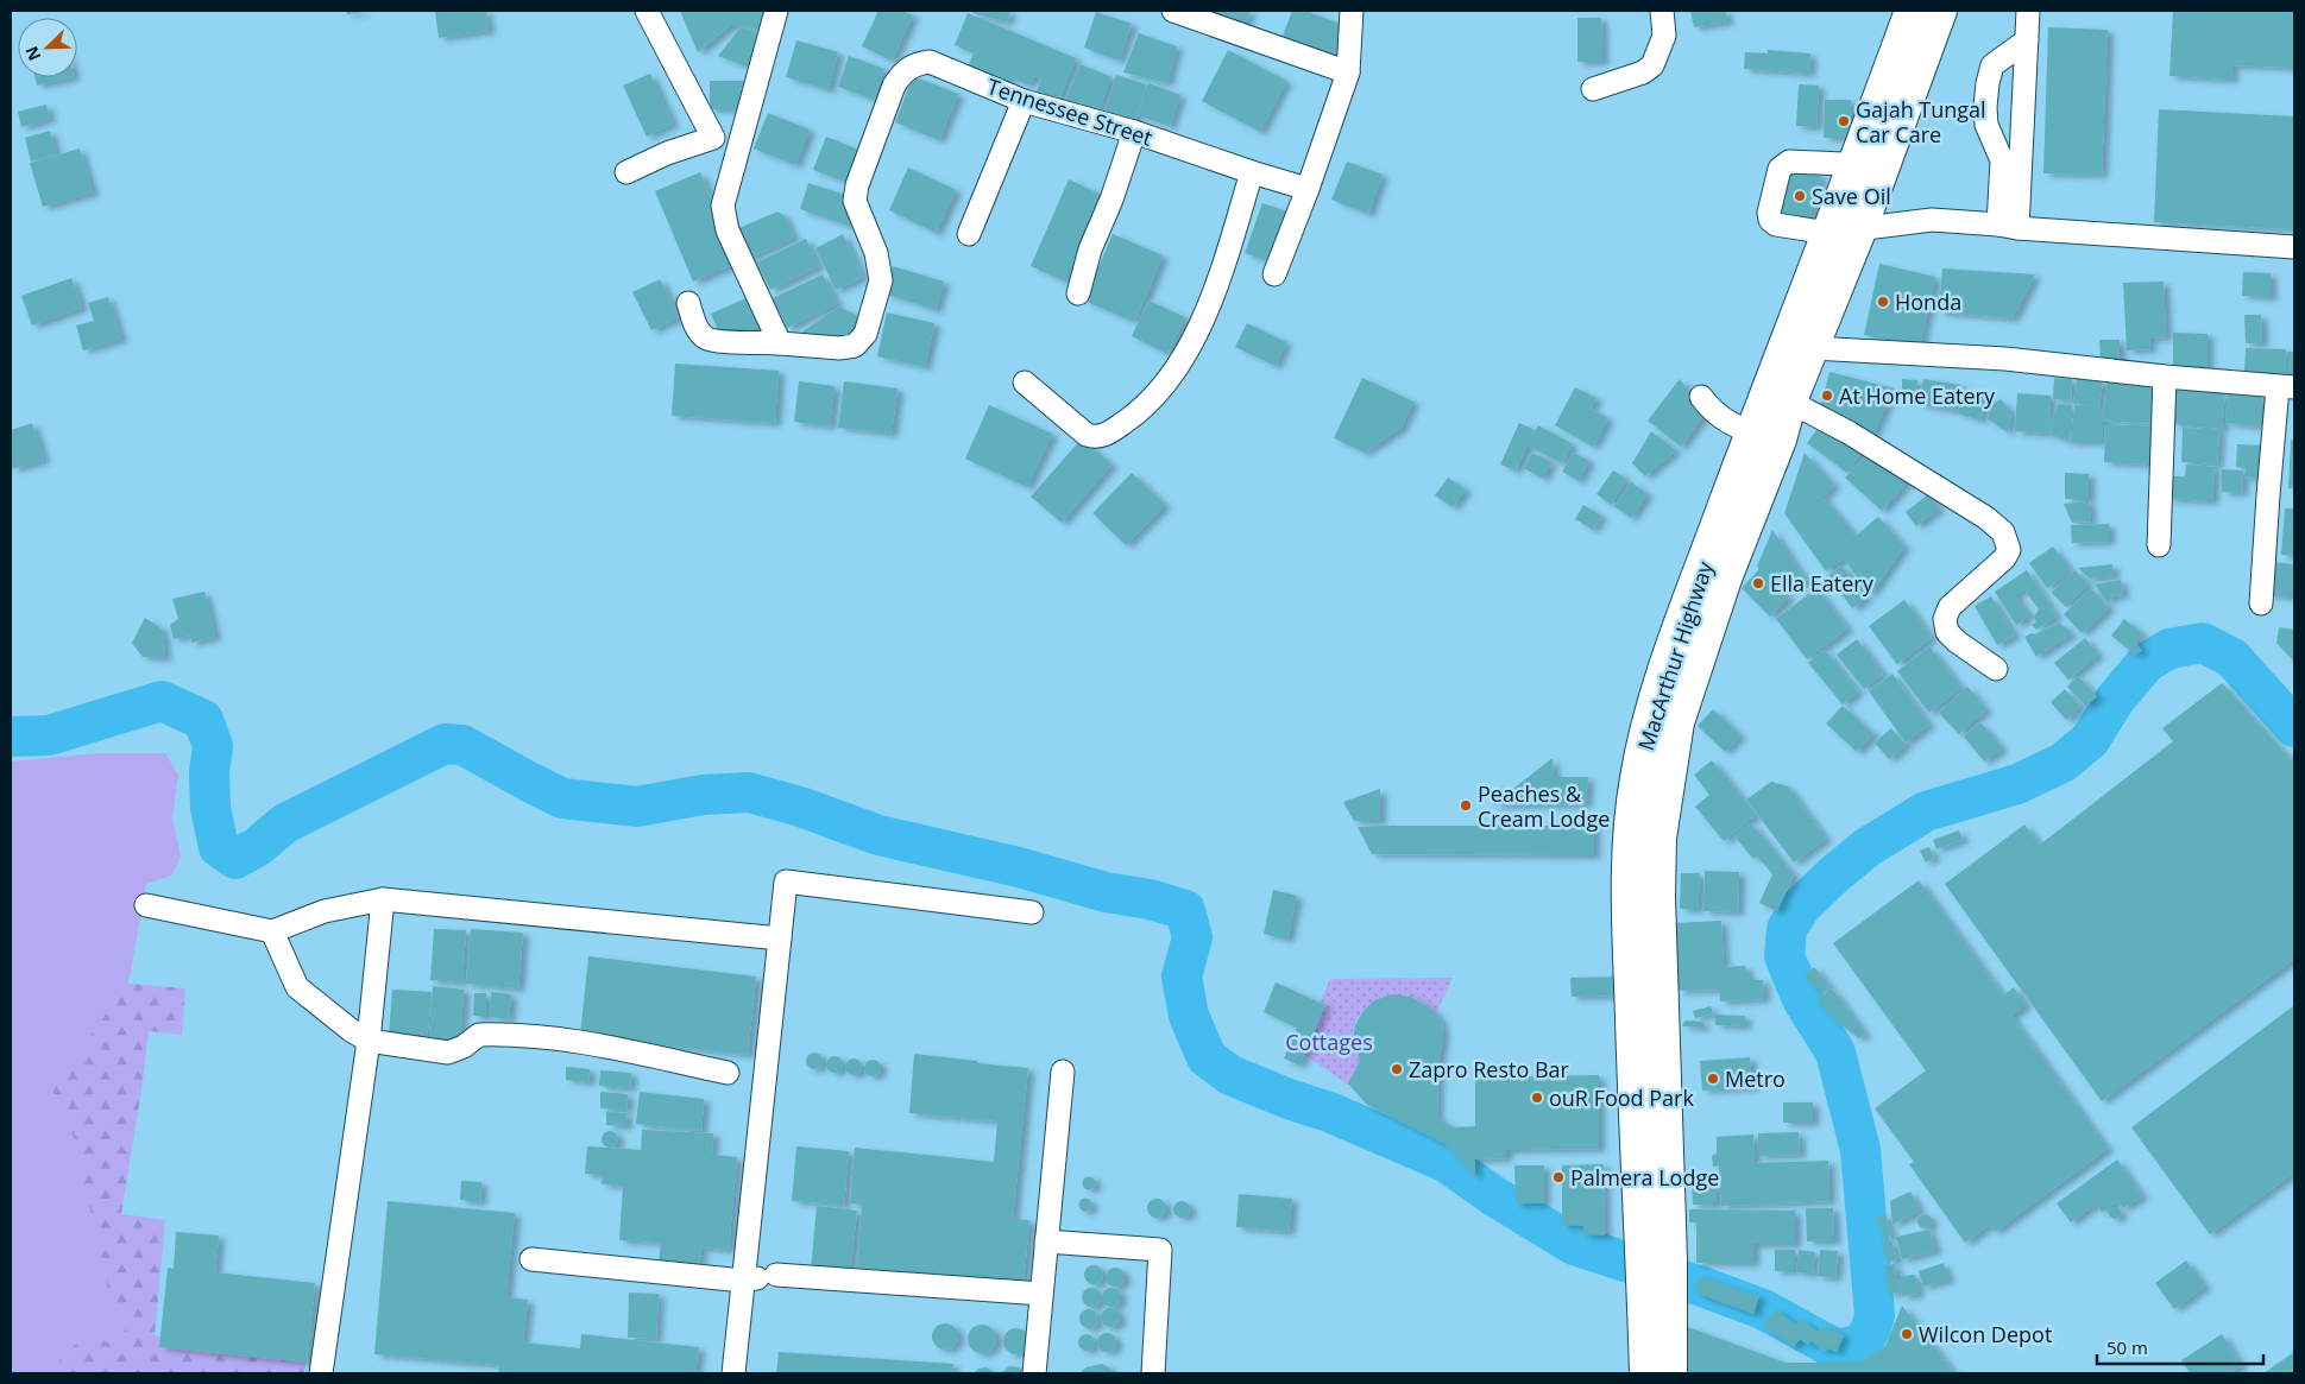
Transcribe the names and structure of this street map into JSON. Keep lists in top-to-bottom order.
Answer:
{
  "streets": {
    "highway": ["MacArthur Highway"],
    "street": ["Tennessee Street"]
  },
  "parks": ["Cottages"],
  "places": [
    "Gajah Tungal Car Care",
    "Save Oil",
    "Honda",
    "At Home Eatery",
    "Ella Eatery",
    "Peaches & Cream Lodge",
    "Zapro Resto Bar",
    "Metro",
    "ouR Food Park",
    "Palmera Lodge",
    "Wilcon Depot"
  ],
  "scale_bar": "50 m",
  "north": "bottom left"
}
